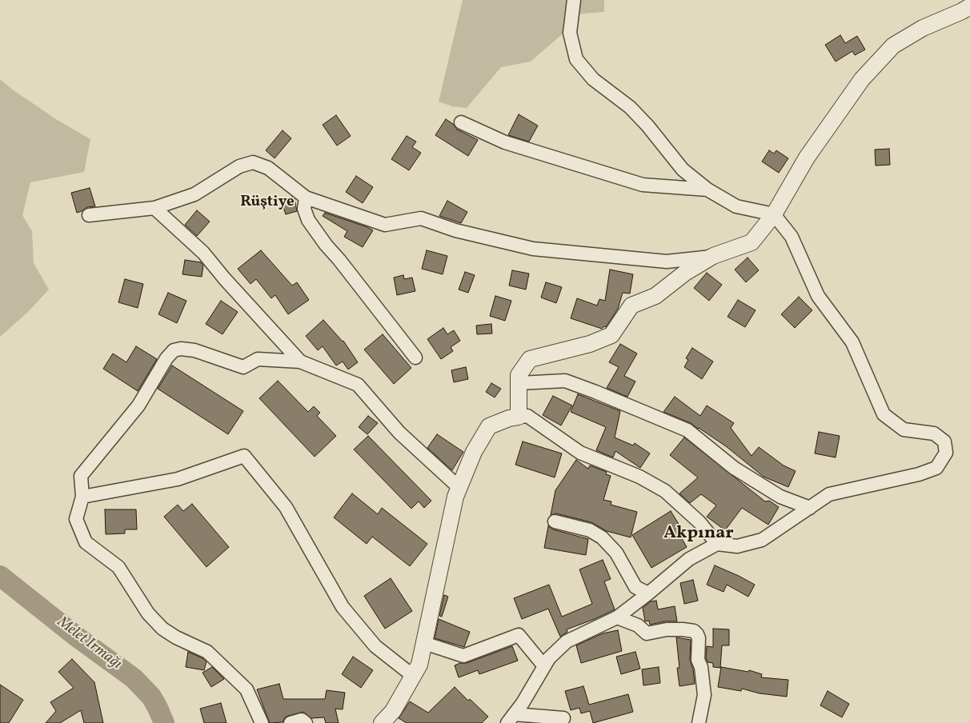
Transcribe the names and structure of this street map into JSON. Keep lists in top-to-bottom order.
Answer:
{
  "districts": ["Rüştiye", "Akpınar"],
  "water": ["Melet Irmağı"]
}
